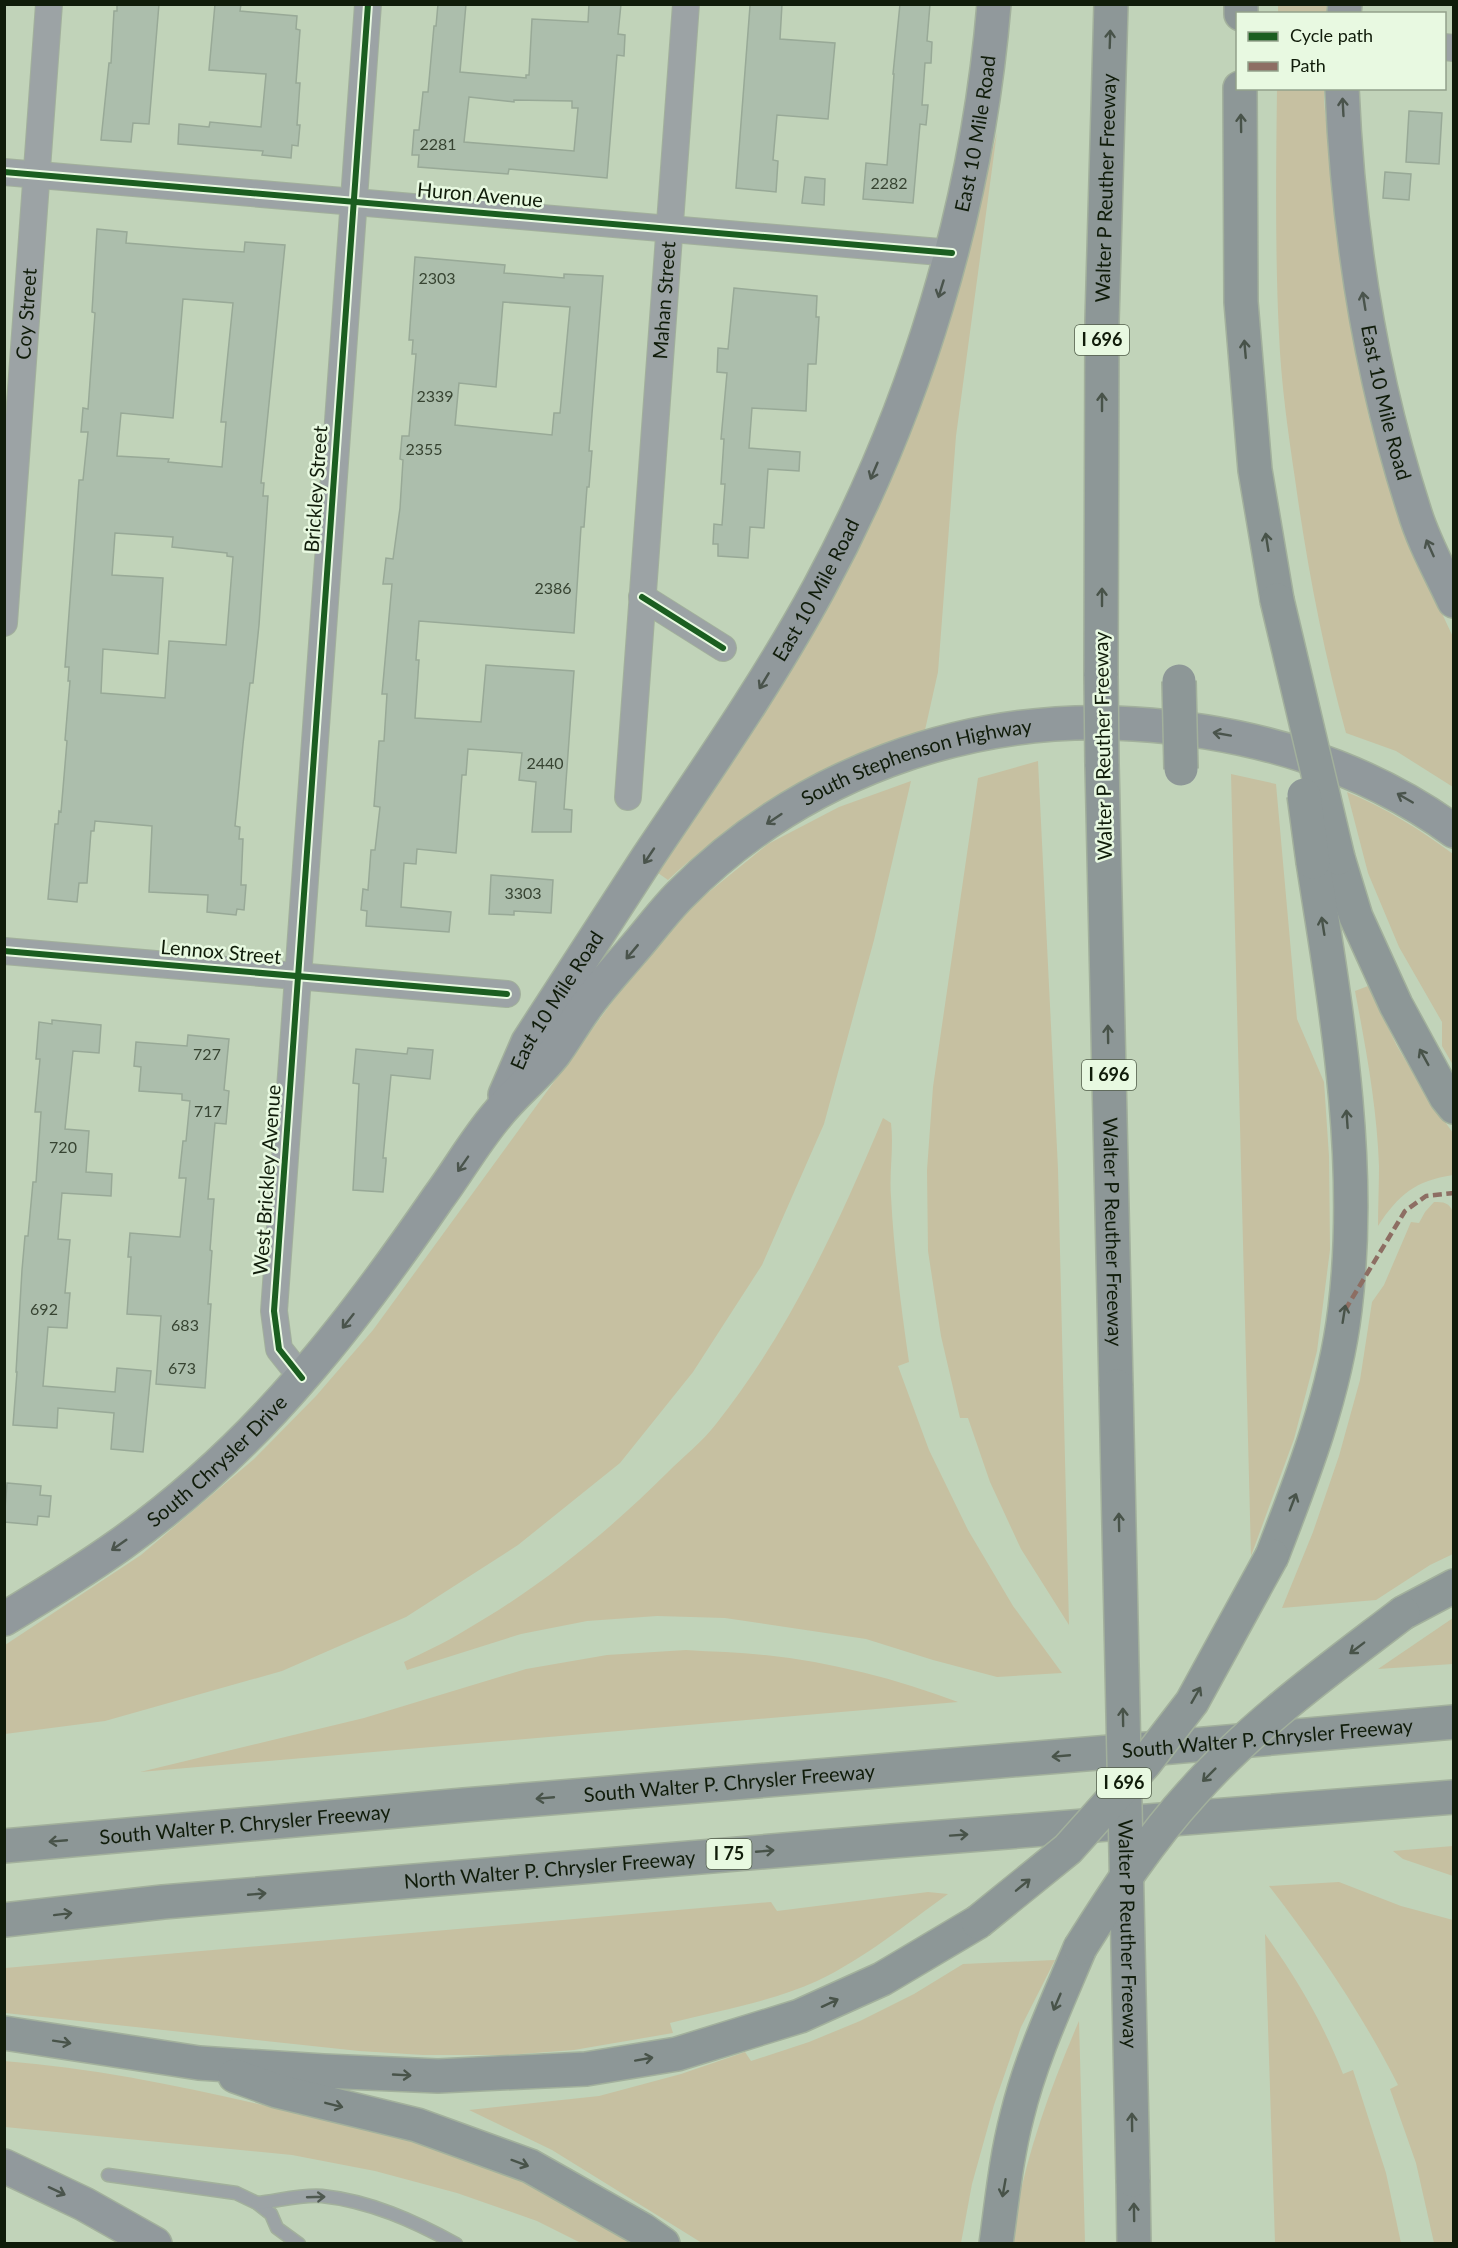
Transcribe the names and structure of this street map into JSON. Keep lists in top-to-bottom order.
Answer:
{
  "streets": {
    "highway": [
      "Walter P Reuther Freeway",
      "I 696",
      "South Walter P. Chrysler Freeway",
      "I 75",
      "North Walter P. Chrysler Freeway"
    ],
    "main road": ["East 10 Mile Road", "South Stephenson Highway", "South Chrysler Drive"],
    "street": [
      "Huron Avenue",
      "Mahan Street",
      "Coy Street",
      "Brickley Street",
      "Lennox Street",
      "West Brickley Avenue"
    ]
  },
  "crossings": [
    ["East 10 Mile Road", "Huron Avenue"],
    ["East 10 Mile Road", "South Stephenson Highway"],
    ["East 10 Mile Road", "South Chrysler Drive"],
    ["Huron Avenue", "Mahan Street"],
    ["Huron Avenue", "Coy Street"],
    ["Huron Avenue", "Brickley Street"],
    ["Brickley Street", "Lennox Street"],
    ["Brickley Street", "West Brickley Avenue"],
    ["South Stephenson Highway", "South Chrysler Drive"],
    ["Lennox Street", "West Brickley Avenue"],
    ["West Brickley Avenue", "South Chrysler Drive"]
  ],
  "one_way": [
    "South Stephenson Highway",
    "South Chrysler Drive",
    "South Walter P. Chrysler Freeway",
    "North Walter P. Chrysler Freeway"
  ],
  "house_numbers": [
    "2281",
    "2282",
    "2303",
    "2339",
    "2355",
    "2386",
    "2440",
    "3303",
    "727",
    "717",
    "720",
    "692",
    "683",
    "673"
  ],
  "legend": ["Cycle path", "Path"]
}
